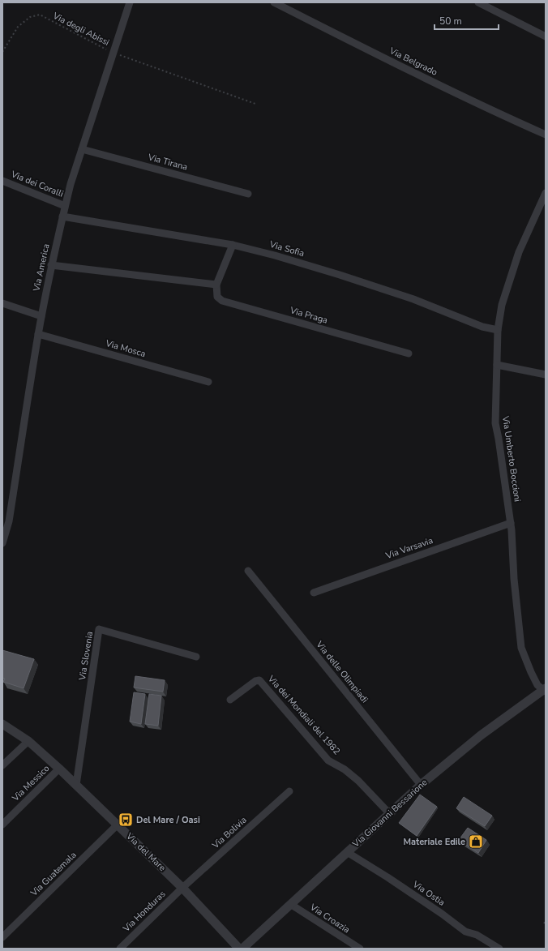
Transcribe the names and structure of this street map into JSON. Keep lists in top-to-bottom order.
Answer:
{
  "streets": {
    "street": [
      "Via Belgrado",
      "Via Tirana",
      "Via dei Coralli",
      "Via Sofia",
      "Via America",
      "Via Praga",
      "Via Mosca",
      "Via Umberto Boccioni",
      "Via Varsavia",
      "Via Slovenia",
      "Via delle Olimpiadi",
      "Via dei Mondiali del 1982",
      "Via Messico",
      "Via Giovanni Bessarione",
      "Via Bolivia",
      "Via del Mare",
      "Via Guatemala",
      "Via Ostia",
      "Via Honduras",
      "Via Croazia"
    ],
    "path": ["Via degli Abissi"]
  },
  "crossings": [
    ["Via degli Abissi", "Via America"],
    ["Via Tirana", "Via America"],
    ["Via dei Coralli", "Via America"],
    ["Via Sofia", "Via America"],
    ["Via Sofia", "Via Umberto Boccioni"],
    ["Via America", "Via Mosca"],
    ["Via Umberto Boccioni", "Via Varsavia"],
    ["Via Umberto Boccioni", "Via Giovanni Bessarione"],
    ["Via Slovenia", "Via del Mare"],
    ["Via delle Olimpiadi", "Via Giovanni Bessarione"],
    ["Via dei Mondiali del 1982", "Via Giovanni Bessarione"],
    ["Via Messico", "Via del Mare"],
    ["Via Giovanni Bessarione", "Via Ostia"],
    ["Via Giovanni Bessarione", "Via Croazia"],
    ["Via Bolivia", "Via del Mare"],
    ["Via Bolivia", "Via Honduras"],
    ["Via del Mare", "Via Guatemala"],
    ["Via del Mare", "Via Honduras"]
  ],
  "places": {
    "bus stop": ["Del Mare / Oasi"],
    "shop": ["Materiale Edile"]
  },
  "scale_bar": "50 m"
}
